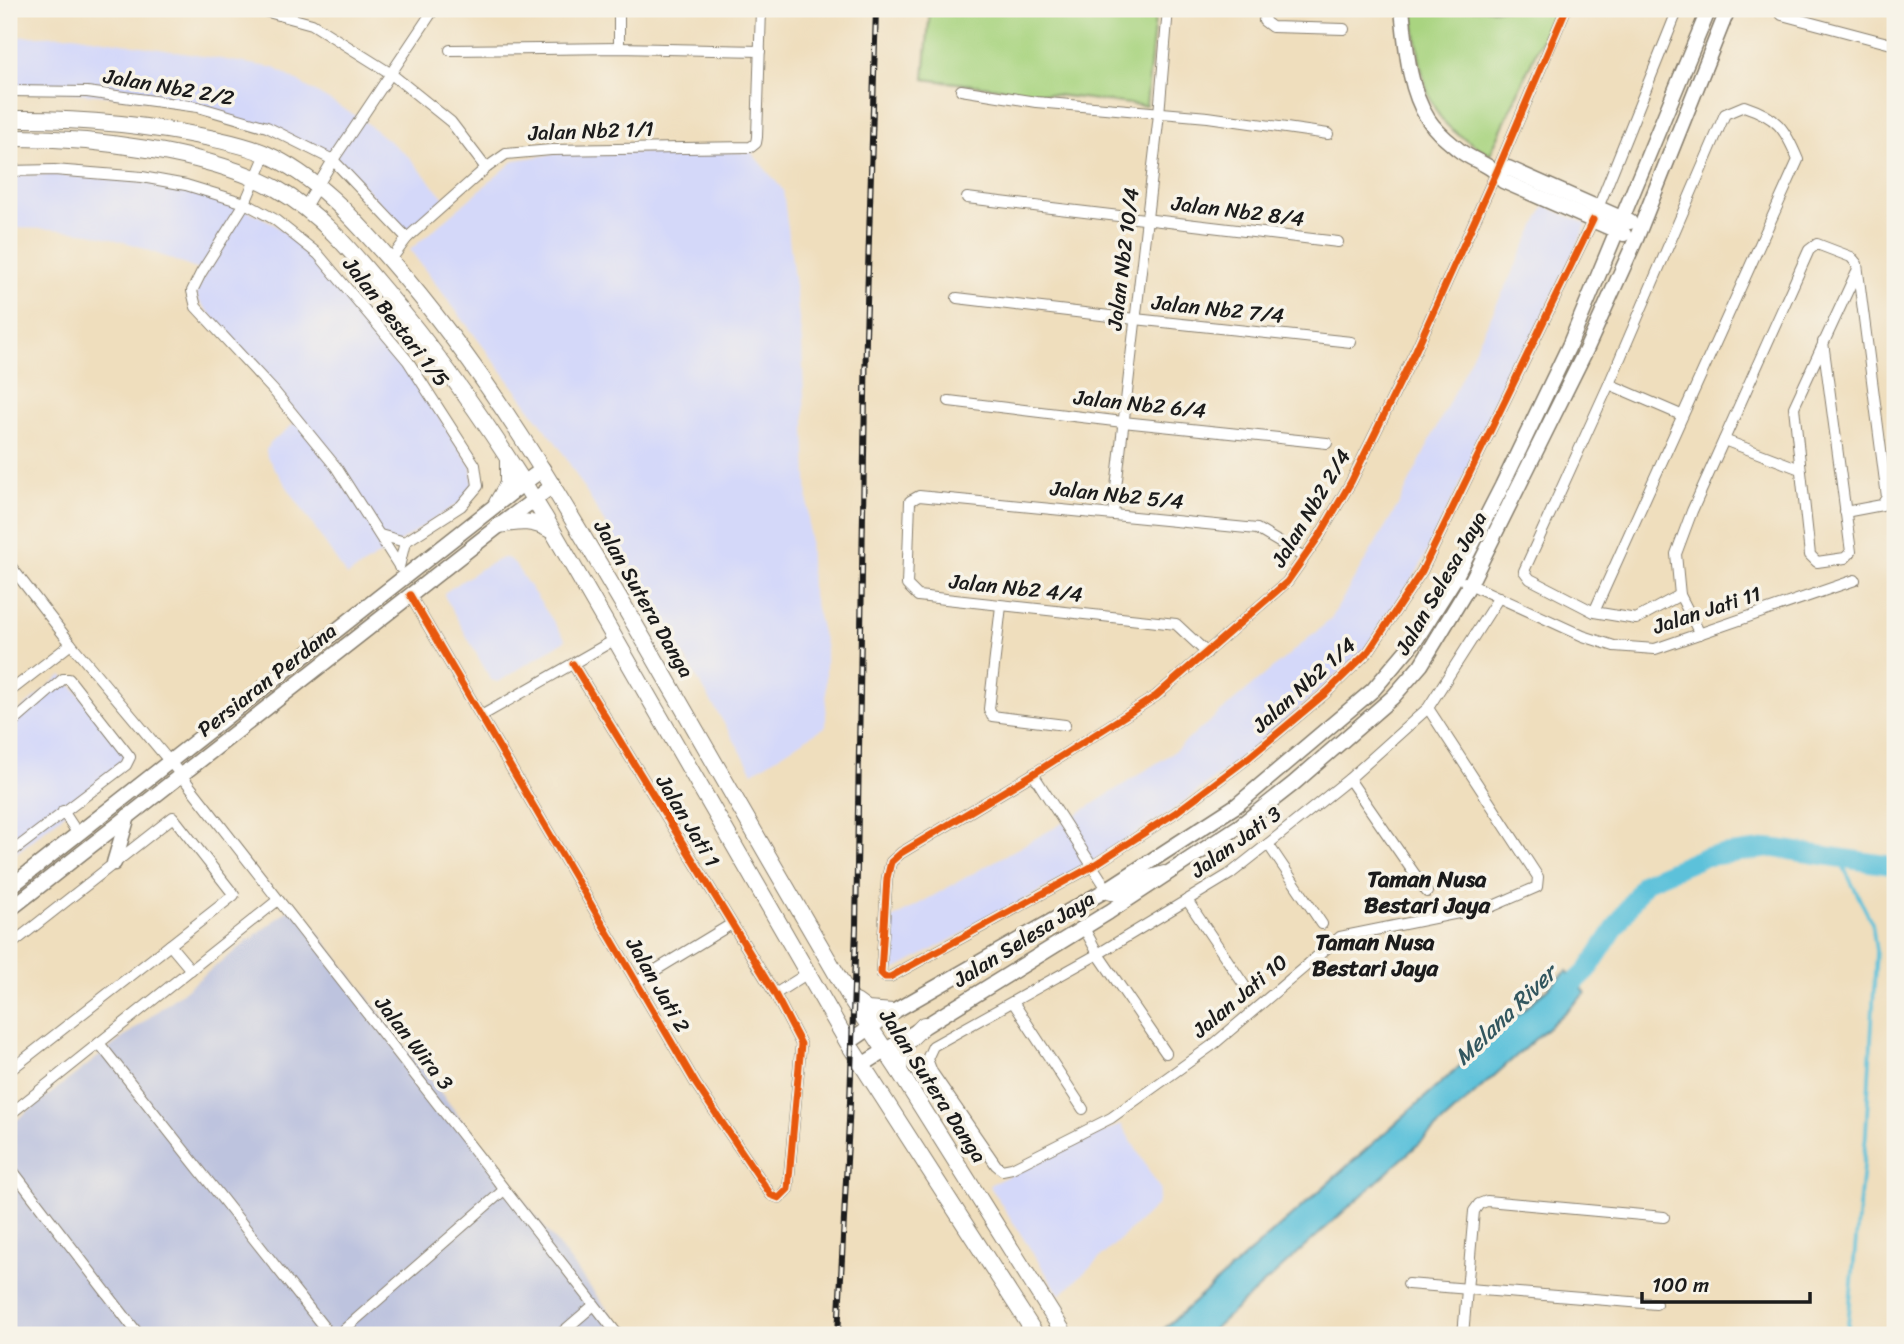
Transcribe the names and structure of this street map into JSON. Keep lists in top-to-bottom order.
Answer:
{
  "streets": {
    "main road": ["Jalan Selesa Jaya", "Jalan Sutera Danga", "Persiaran Perdana"],
    "street": [
      "Jalan Nb2 2/2",
      "Jalan Nb2 1/1",
      "Jalan Nb2 8/4",
      "Jalan Nb2 10/4",
      "Jalan Nb2 7/4",
      "Jalan Bestari 1/5",
      "Jalan Nb2 6/4",
      "Jalan Nb2 5/4",
      "Jalan Nb2 2/4",
      "Jalan Nb2 4/4",
      "Jalan Jati 11",
      "Jalan Nb2 1/4",
      "Jalan Jati 1",
      "Jalan Jati 3",
      "Jalan Jati 2",
      "Jalan Jati 10",
      "Jalan Wira 3"
    ]
  },
  "crossings": [
    ["Jalan Nb2 2/2", "Jalan Nb2 1/1"],
    ["Jalan Nb2 1/1", "Jalan Sutera Danga"],
    ["Jalan Nb2 8/4", "Jalan Nb2 10/4"],
    ["Jalan Nb2 10/4", "Jalan Nb2 7/4"],
    ["Jalan Nb2 10/4", "Jalan Nb2 6/4"],
    ["Jalan Nb2 10/4", "Jalan Nb2 5/4"],
    ["Jalan Nb2 5/4", "Jalan Nb2 2/4"],
    ["Jalan Nb2 5/4", "Jalan Nb2 4/4"],
    ["Jalan Nb2 2/4", "Jalan Nb2 4/4"],
    ["Jalan Nb2 2/4", "Jalan Nb2 1/4"],
    ["Jalan Selesa Jaya", "Jalan Sutera Danga"],
    ["Jalan Selesa Jaya", "Jalan Jati 11"],
    ["Jalan Sutera Danga", "Persiaran Perdana"],
    ["Jalan Jati 11", "Jalan Jati 3"],
    ["Persiaran Perdana", "Jalan Jati 2"],
    ["Persiaran Perdana", "Jalan Wira 3"],
    ["Jalan Jati 1", "Jalan Jati 2"],
    ["Jalan Jati 3", "Jalan Jati 10"]
  ],
  "districts": ["Taman Nusa Bestari Jaya", "Taman Nusa Bestari Jaya"],
  "water": ["Melana River"],
  "scale_bar": "100 m"
}
